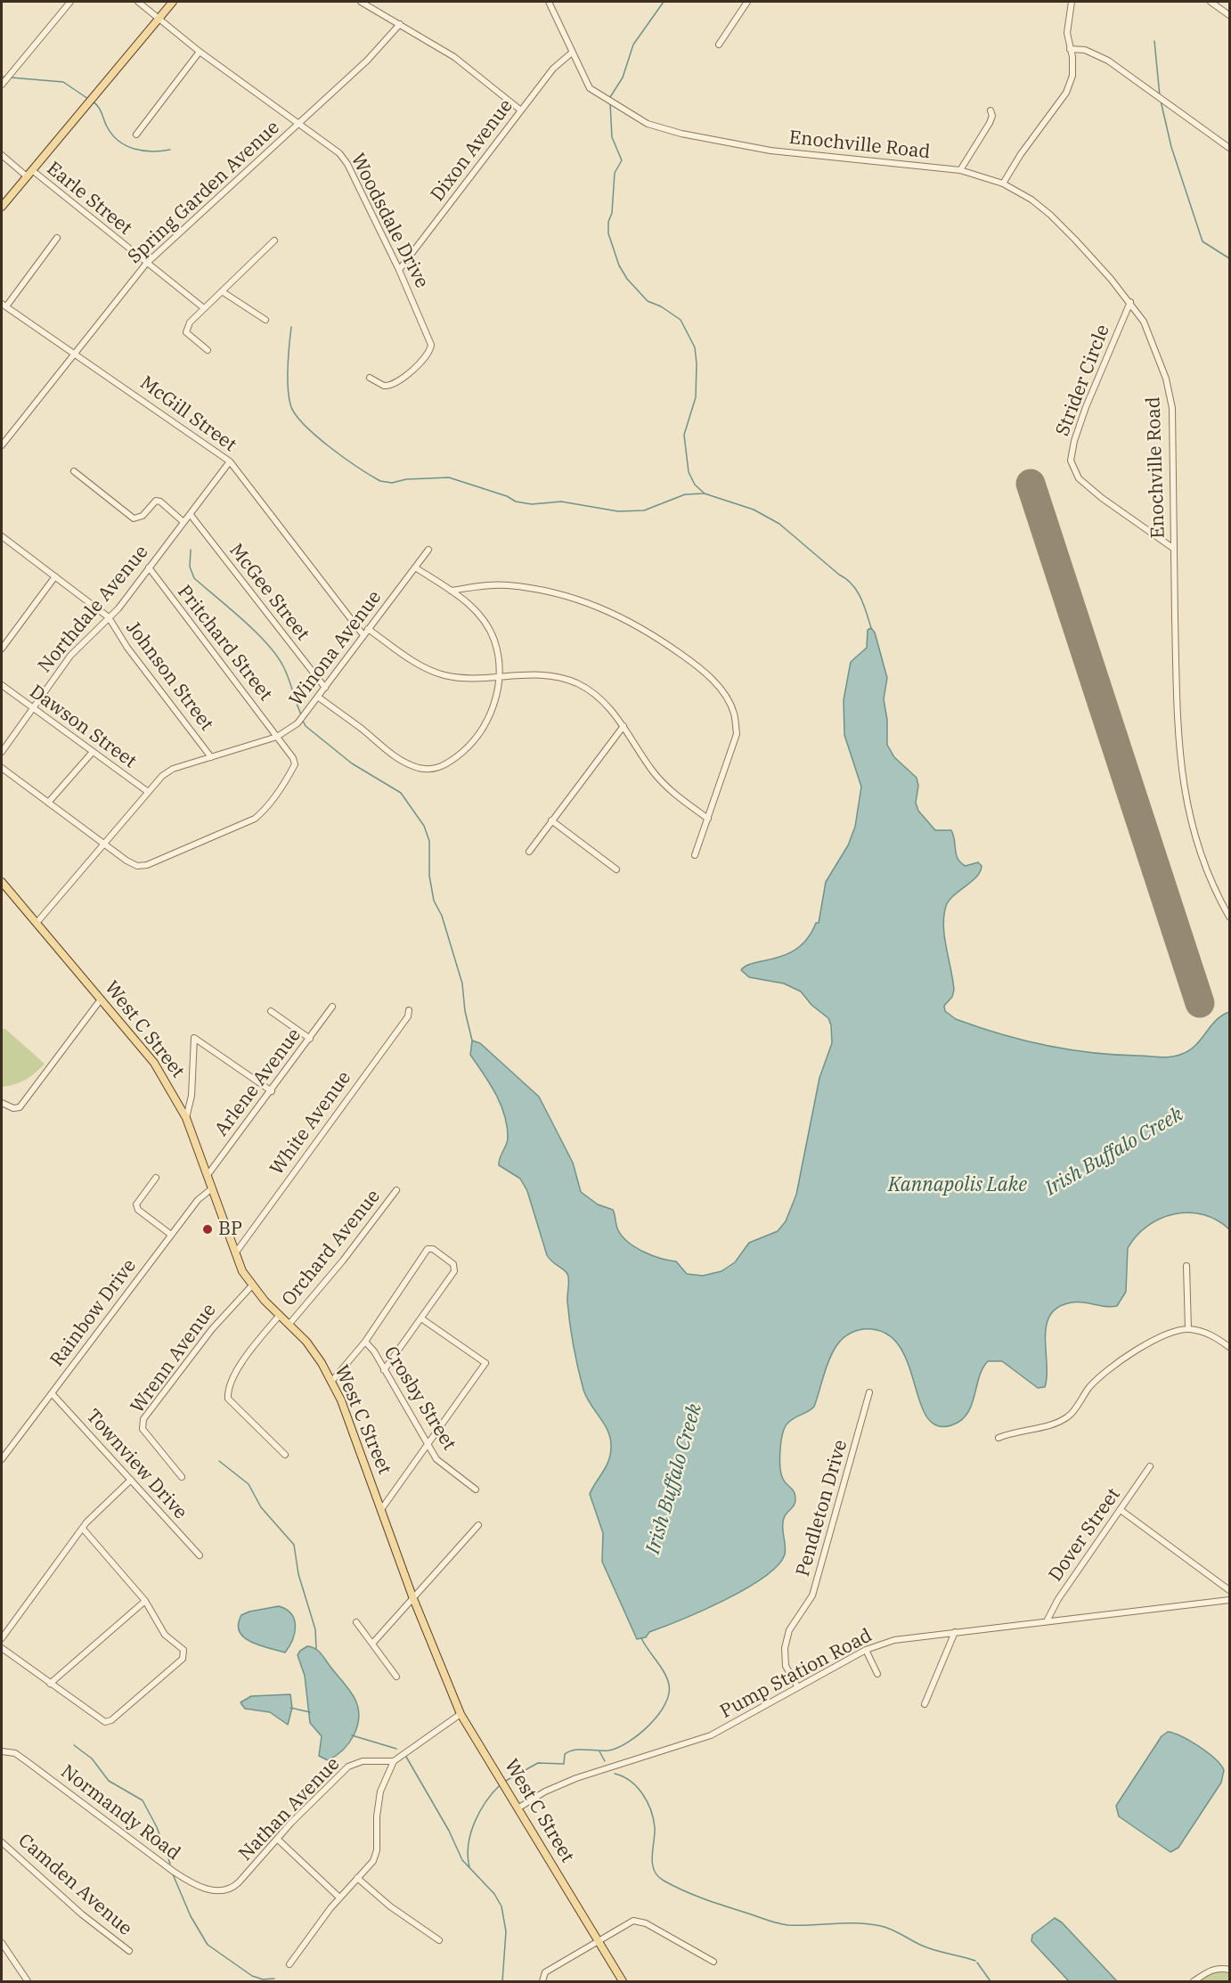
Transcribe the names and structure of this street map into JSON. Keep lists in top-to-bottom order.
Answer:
{
  "streets": {
    "main road": ["West C Street"],
    "street": [
      "Enochville Road",
      "Dixon Avenue",
      "Spring Garden Avenue",
      "Earle Street",
      "Woodsdale Drive",
      "Strider Circle",
      "McGill Street",
      "McGee Street",
      "Northdale Avenue",
      "Pritchard Street",
      "Winona Avenue",
      "Johnson Street",
      "Dawson Street",
      "Arlene Avenue",
      "White Avenue",
      "Orchard Avenue",
      "Rainbow Drive",
      "Wrenn Avenue",
      "Crosby Street",
      "Townview Drive",
      "Pendleton Drive",
      "Dover Street",
      "Pump Station Road",
      "Nathan Avenue",
      "Normandy Road",
      "Camden Avenue"
    ]
  },
  "crossings": [
    ["Enochville Road", "Dixon Avenue"],
    ["Enochville Road", "Strider Circle"],
    ["Dixon Avenue", "Woodsdale Drive"],
    ["Spring Garden Avenue", "Earle Street"],
    ["Spring Garden Avenue", "Woodsdale Drive"],
    ["Spring Garden Avenue", "McGill Street"],
    ["McGill Street", "Northdale Avenue"],
    ["McGill Street", "Winona Avenue"],
    ["McGee Street", "Northdale Avenue"],
    ["McGee Street", "Winona Avenue"],
    ["Northdale Avenue", "Pritchard Street"],
    ["Northdale Avenue", "Johnson Street"],
    ["Northdale Avenue", "Dawson Street"],
    ["Pritchard Street", "Winona Avenue"],
    ["Winona Avenue", "Johnson Street"],
    ["Winona Avenue", "Dawson Street"],
    ["Winona Avenue", "West C Street"],
    ["West C Street", "Arlene Avenue"],
    ["West C Street", "White Avenue"],
    ["West C Street", "Orchard Avenue"],
    ["West C Street", "Rainbow Drive"],
    ["West C Street", "Wrenn Avenue"],
    ["West C Street", "Pump Station Road"],
    ["Rainbow Drive", "Townview Drive"],
    ["Pendleton Drive", "Pump Station Road"],
    ["Dover Street", "Pump Station Road"],
    ["Nathan Avenue", "Normandy Road"]
  ],
  "water": ["Irish Buffalo Creek", "Kannapolis Lake"],
  "places": ["BP"]
}
